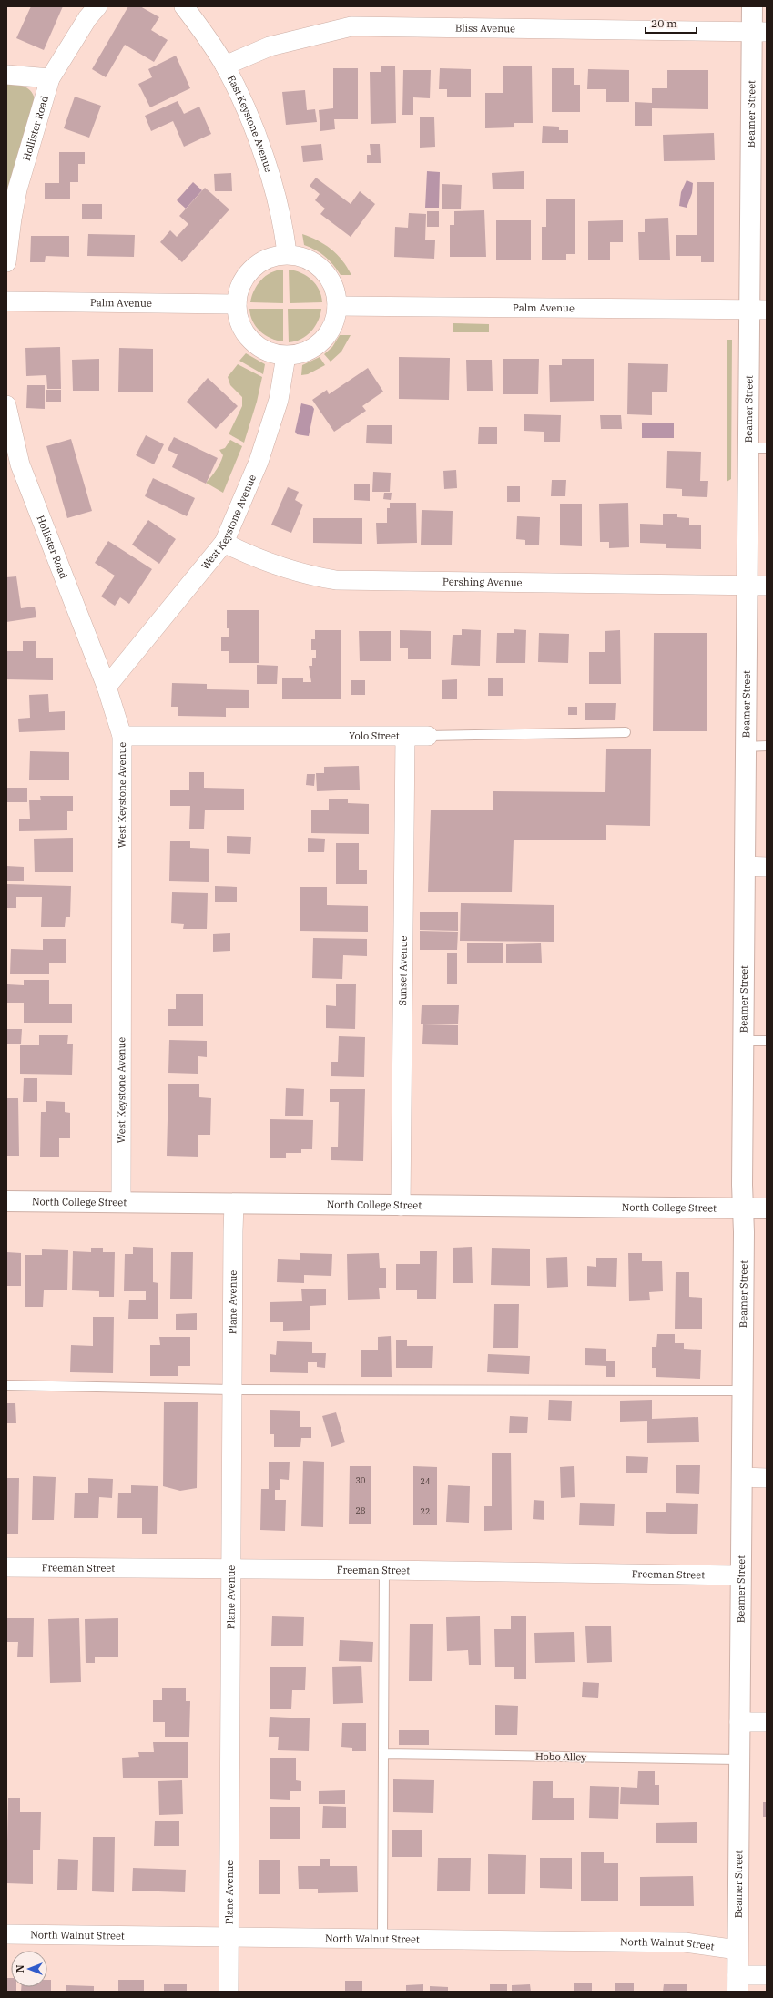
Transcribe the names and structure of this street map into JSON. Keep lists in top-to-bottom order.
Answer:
{
  "streets": {
    "street": [
      "Bliss Avenue",
      "Beamer Street",
      "East Keystone Avenue",
      "Hollister Road",
      "Palm Avenue",
      "West Keystone Avenue",
      "Pershing Avenue",
      "Yolo Street",
      "Sunset Avenue",
      "North College Street",
      "Plane Avenue",
      "Freeman Street",
      "North Walnut Street"
    ],
    "lane": ["Hobo Alley"]
  },
  "crossings": [
    ["Bliss Avenue", "Beamer Street"],
    ["Bliss Avenue", "East Keystone Avenue"],
    ["Beamer Street", "Palm Avenue"],
    ["Beamer Street", "Pershing Avenue"],
    ["Beamer Street", "North College Street"],
    ["Beamer Street", "Freeman Street"],
    ["Beamer Street", "Hobo Alley"],
    ["Beamer Street", "North Walnut Street"],
    ["East Keystone Avenue", "Palm Avenue"],
    ["East Keystone Avenue", "West Keystone Avenue"],
    ["Hollister Road", "West Keystone Avenue"],
    ["Palm Avenue", "West Keystone Avenue"],
    ["West Keystone Avenue", "Pershing Avenue"],
    ["West Keystone Avenue", "Yolo Street"],
    ["West Keystone Avenue", "North College Street"],
    ["Yolo Street", "Sunset Avenue"],
    ["Sunset Avenue", "North College Street"],
    ["North College Street", "Plane Avenue"],
    ["Plane Avenue", "Freeman Street"],
    ["Plane Avenue", "North Walnut Street"]
  ],
  "house_numbers": [
    "30",
    "24",
    "28",
    "22"
  ],
  "scale_bar": "20 m",
  "north": "left"
}
